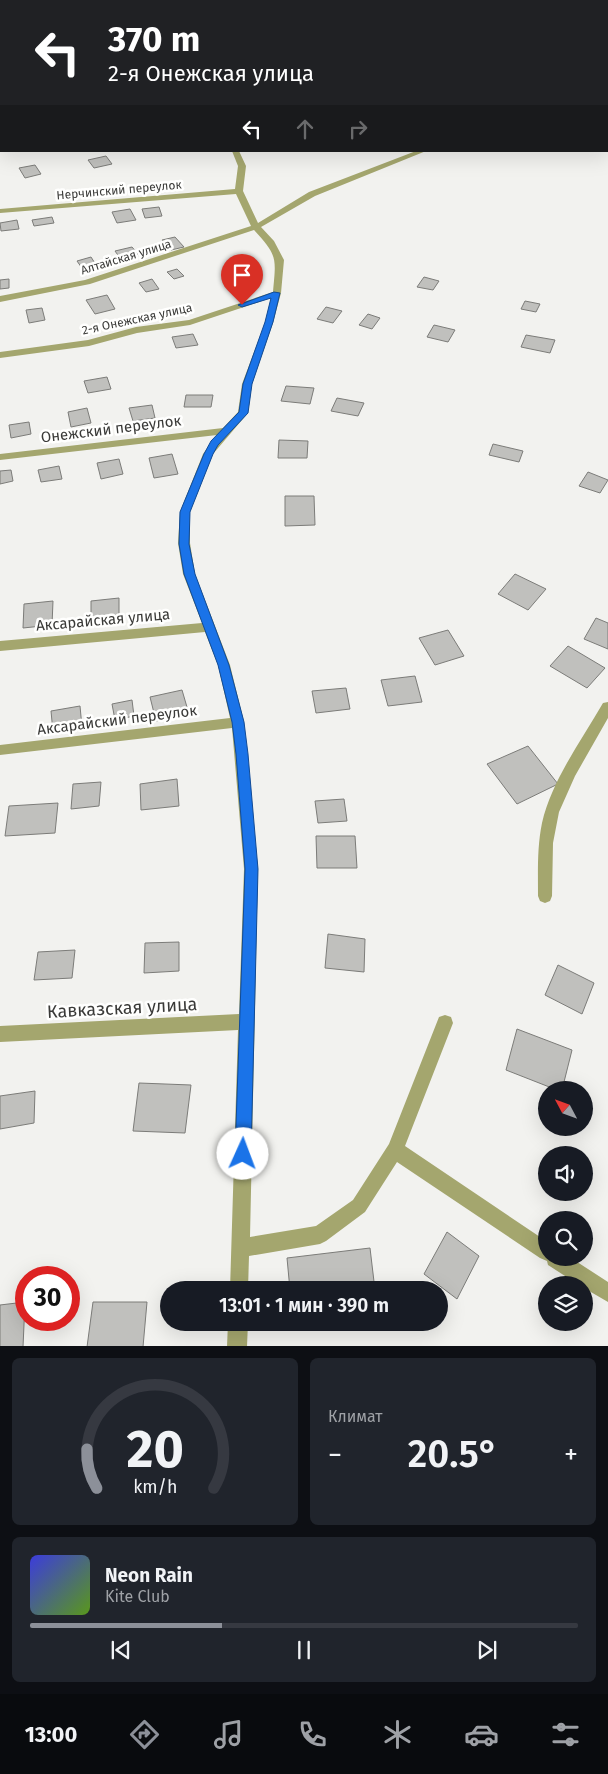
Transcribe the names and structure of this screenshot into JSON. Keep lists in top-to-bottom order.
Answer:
{
  "streets": {
    "street": [
      "Нерчинский переулок",
      "Алтайская улица",
      "2-я Онежская улица",
      "Онежский переулок",
      "Аксарайская улица",
      "Аксарайский переулок",
      "Кавказская улица"
    ]
  },
  "north": "top left",
  "page": {
    "turn": ["370 m", "2-я Онежская улица"],
    "limit": "30",
    "trip": "13:01 · 1 мин · 390 m",
    "tile": "Климат",
    "heat": ["−", "20.5°", "+"],
    "song": ["Neon Rain", "Kite Club"],
    "tabs": "13:00",
    "gauge": ["20", "km/h"]
  }
}
